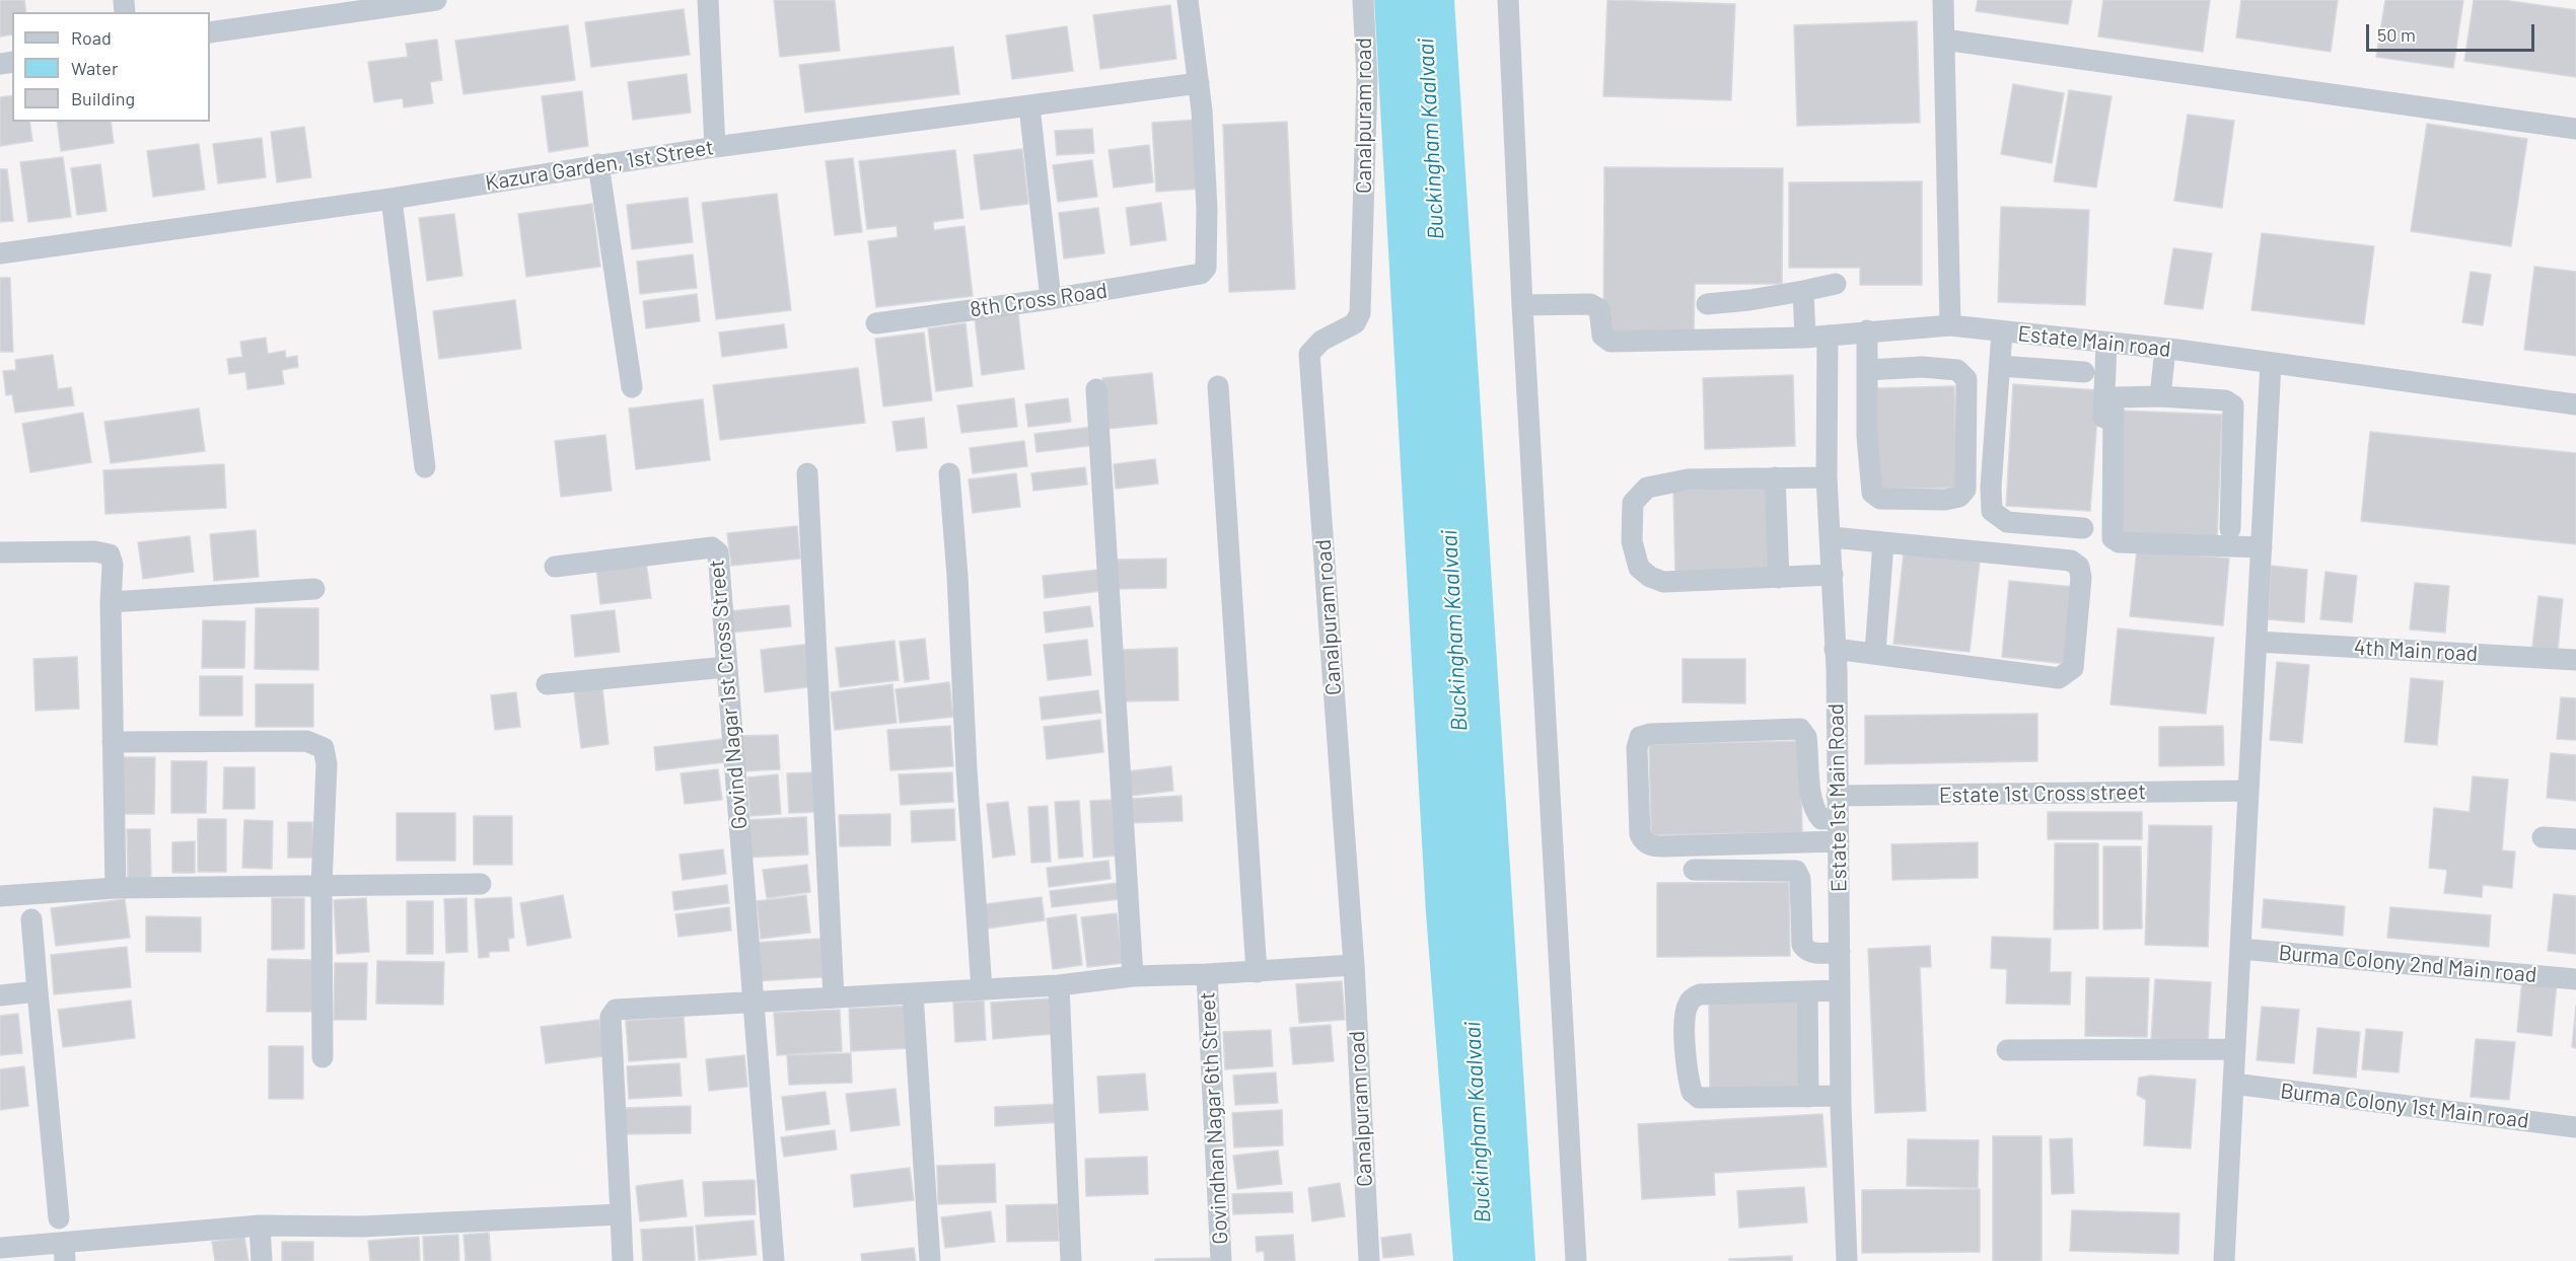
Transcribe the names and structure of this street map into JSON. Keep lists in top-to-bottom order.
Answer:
{
  "streets": {
    "street": [
      "Canalpuram road",
      "Kazura Garden, 1st Street",
      "8th Cross Road",
      "Estate Main road",
      "4th Main road",
      "Govind Nagar 1st Cross Street",
      "Estate 1st Cross street",
      "Estate 1st Main Road",
      "Burma Colony 2nd Main road",
      "Burma Colony 1st Main road",
      "Govindhan Nagar 6th Street"
    ]
  },
  "crossings": [
    ["Kazura Garden, 1st Street", "8th Cross Road"],
    ["Estate Main road", "Estate 1st Main Road"],
    ["Estate 1st Cross street", "Estate 1st Main Road"]
  ],
  "water": ["Buckingham Kaalvaai"],
  "legend": ["Road", "Water", "Building"],
  "scale_bar": "50 m"
}
